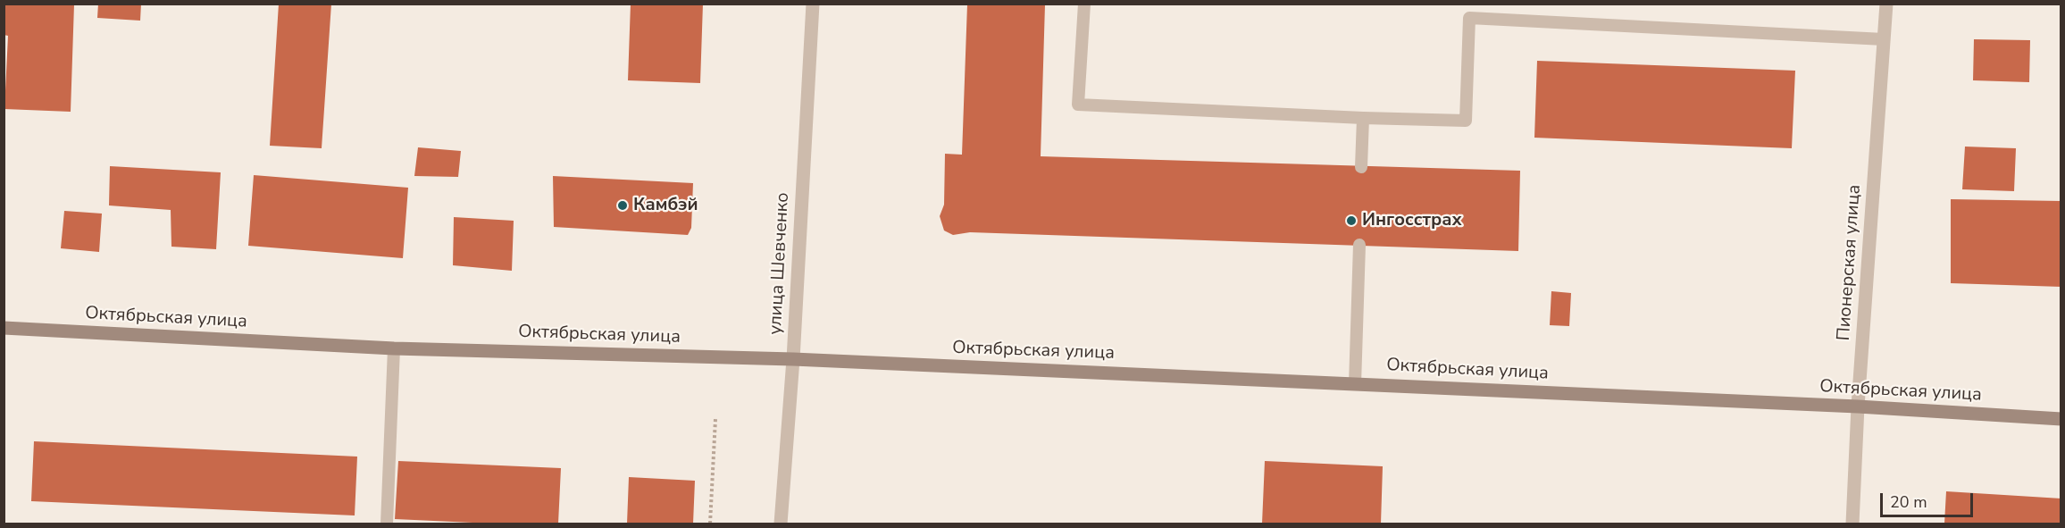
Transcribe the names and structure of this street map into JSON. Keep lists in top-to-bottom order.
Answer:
{
  "streets": {
    "main road": ["Октябрьская улица"],
    "street": ["Пионерская улица", "улица Шевченко"]
  },
  "crossings": [
    ["Пионерская улица", "Октябрьская улица"],
    ["улица Шевченко", "Октябрьская улица"]
  ],
  "places": ["Камбэй", "Ингосстрах"],
  "scale_bar": "20 m"
}
